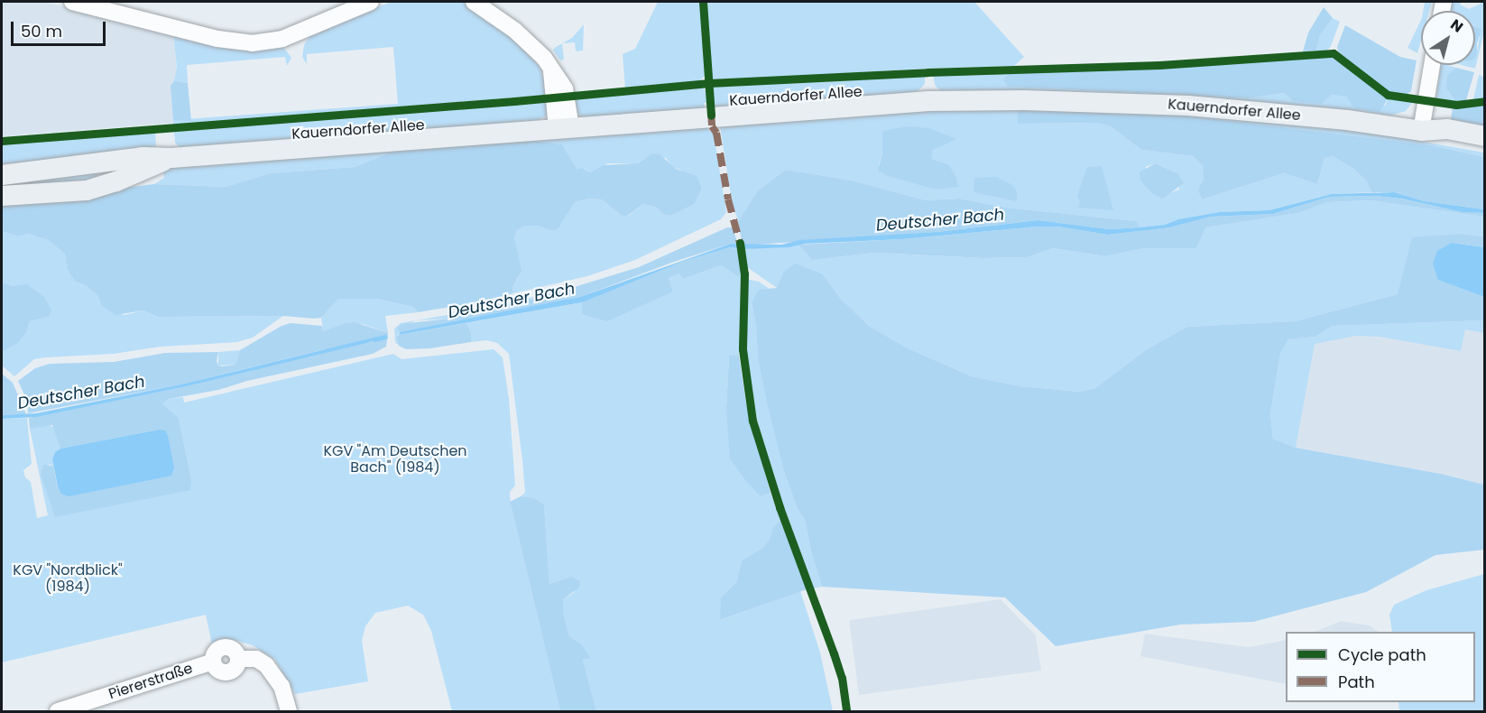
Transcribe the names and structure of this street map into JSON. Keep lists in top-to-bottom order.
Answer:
{
  "streets": {
    "main road": ["Kauerndorfer Allee"],
    "street": ["Piererstraße"]
  },
  "water": ["Deutscher Bach"],
  "parks": ["KGV \"Am Deutschen Bach\" (1984)", "KGV \"Nordblick\" (1984)"],
  "legend": ["Cycle path", "Path"],
  "scale_bar": "50 m",
  "north": "top right"
}
